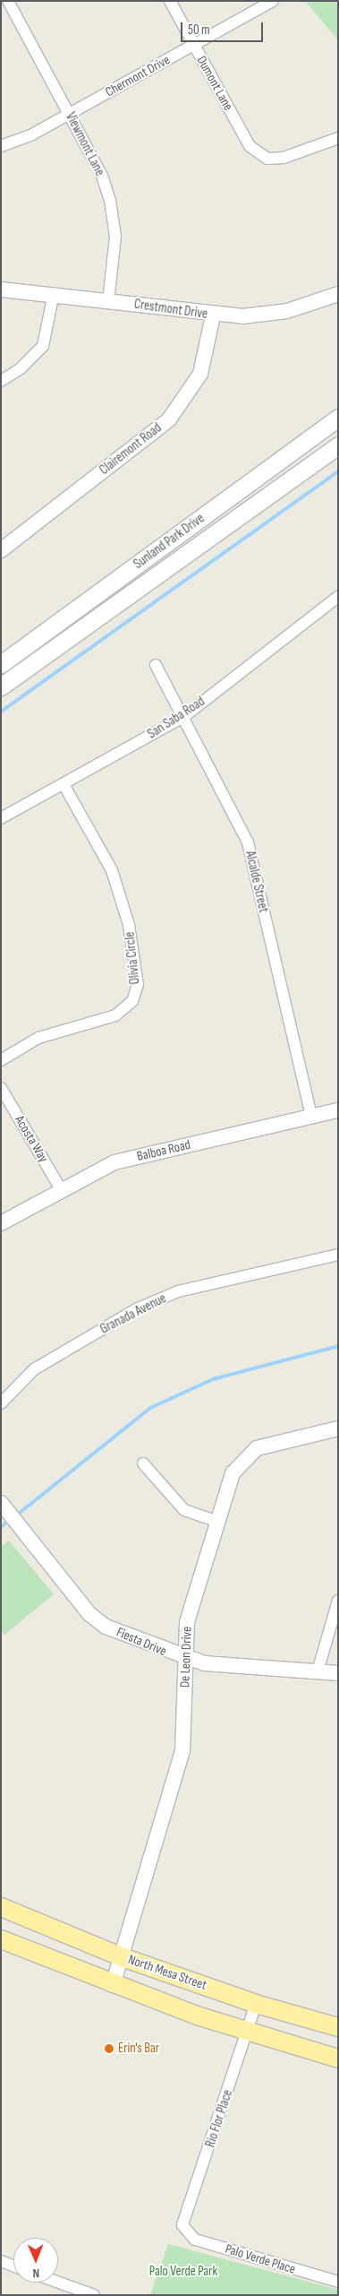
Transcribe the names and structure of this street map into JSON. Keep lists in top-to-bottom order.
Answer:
{
  "streets": {
    "main road": ["Sunland Park Drive", "North Mesa Street"],
    "street": [
      "Chermont Drive",
      "Dumont Lane",
      "Viewmont Lane",
      "Crestmont Drive",
      "Clairemont Road",
      "San Saba Road",
      "Alcalde Street",
      "Olivia Circle",
      "Acosta Way",
      "Balboa Road",
      "Granada Avenue",
      "Fiesta Drive",
      "De Leon Drive",
      "Rio Flor Place",
      "Palo Verde Place"
    ]
  },
  "crossings": [
    ["Chermont Drive", "Dumont Lane"],
    ["Chermont Drive", "Viewmont Lane"],
    ["Viewmont Lane", "Crestmont Drive"],
    ["Crestmont Drive", "Clairemont Road"],
    ["San Saba Road", "Alcalde Street"],
    ["San Saba Road", "Olivia Circle"],
    ["Alcalde Street", "Balboa Road"],
    ["Acosta Way", "Balboa Road"],
    ["Fiesta Drive", "De Leon Drive"],
    ["De Leon Drive", "North Mesa Street"],
    ["North Mesa Street", "Rio Flor Place"],
    ["Rio Flor Place", "Palo Verde Place"]
  ],
  "parks": ["Palo Verde Park"],
  "places": ["Erin's Bar"],
  "scale_bar": "50 m",
  "north": "bottom"
}
